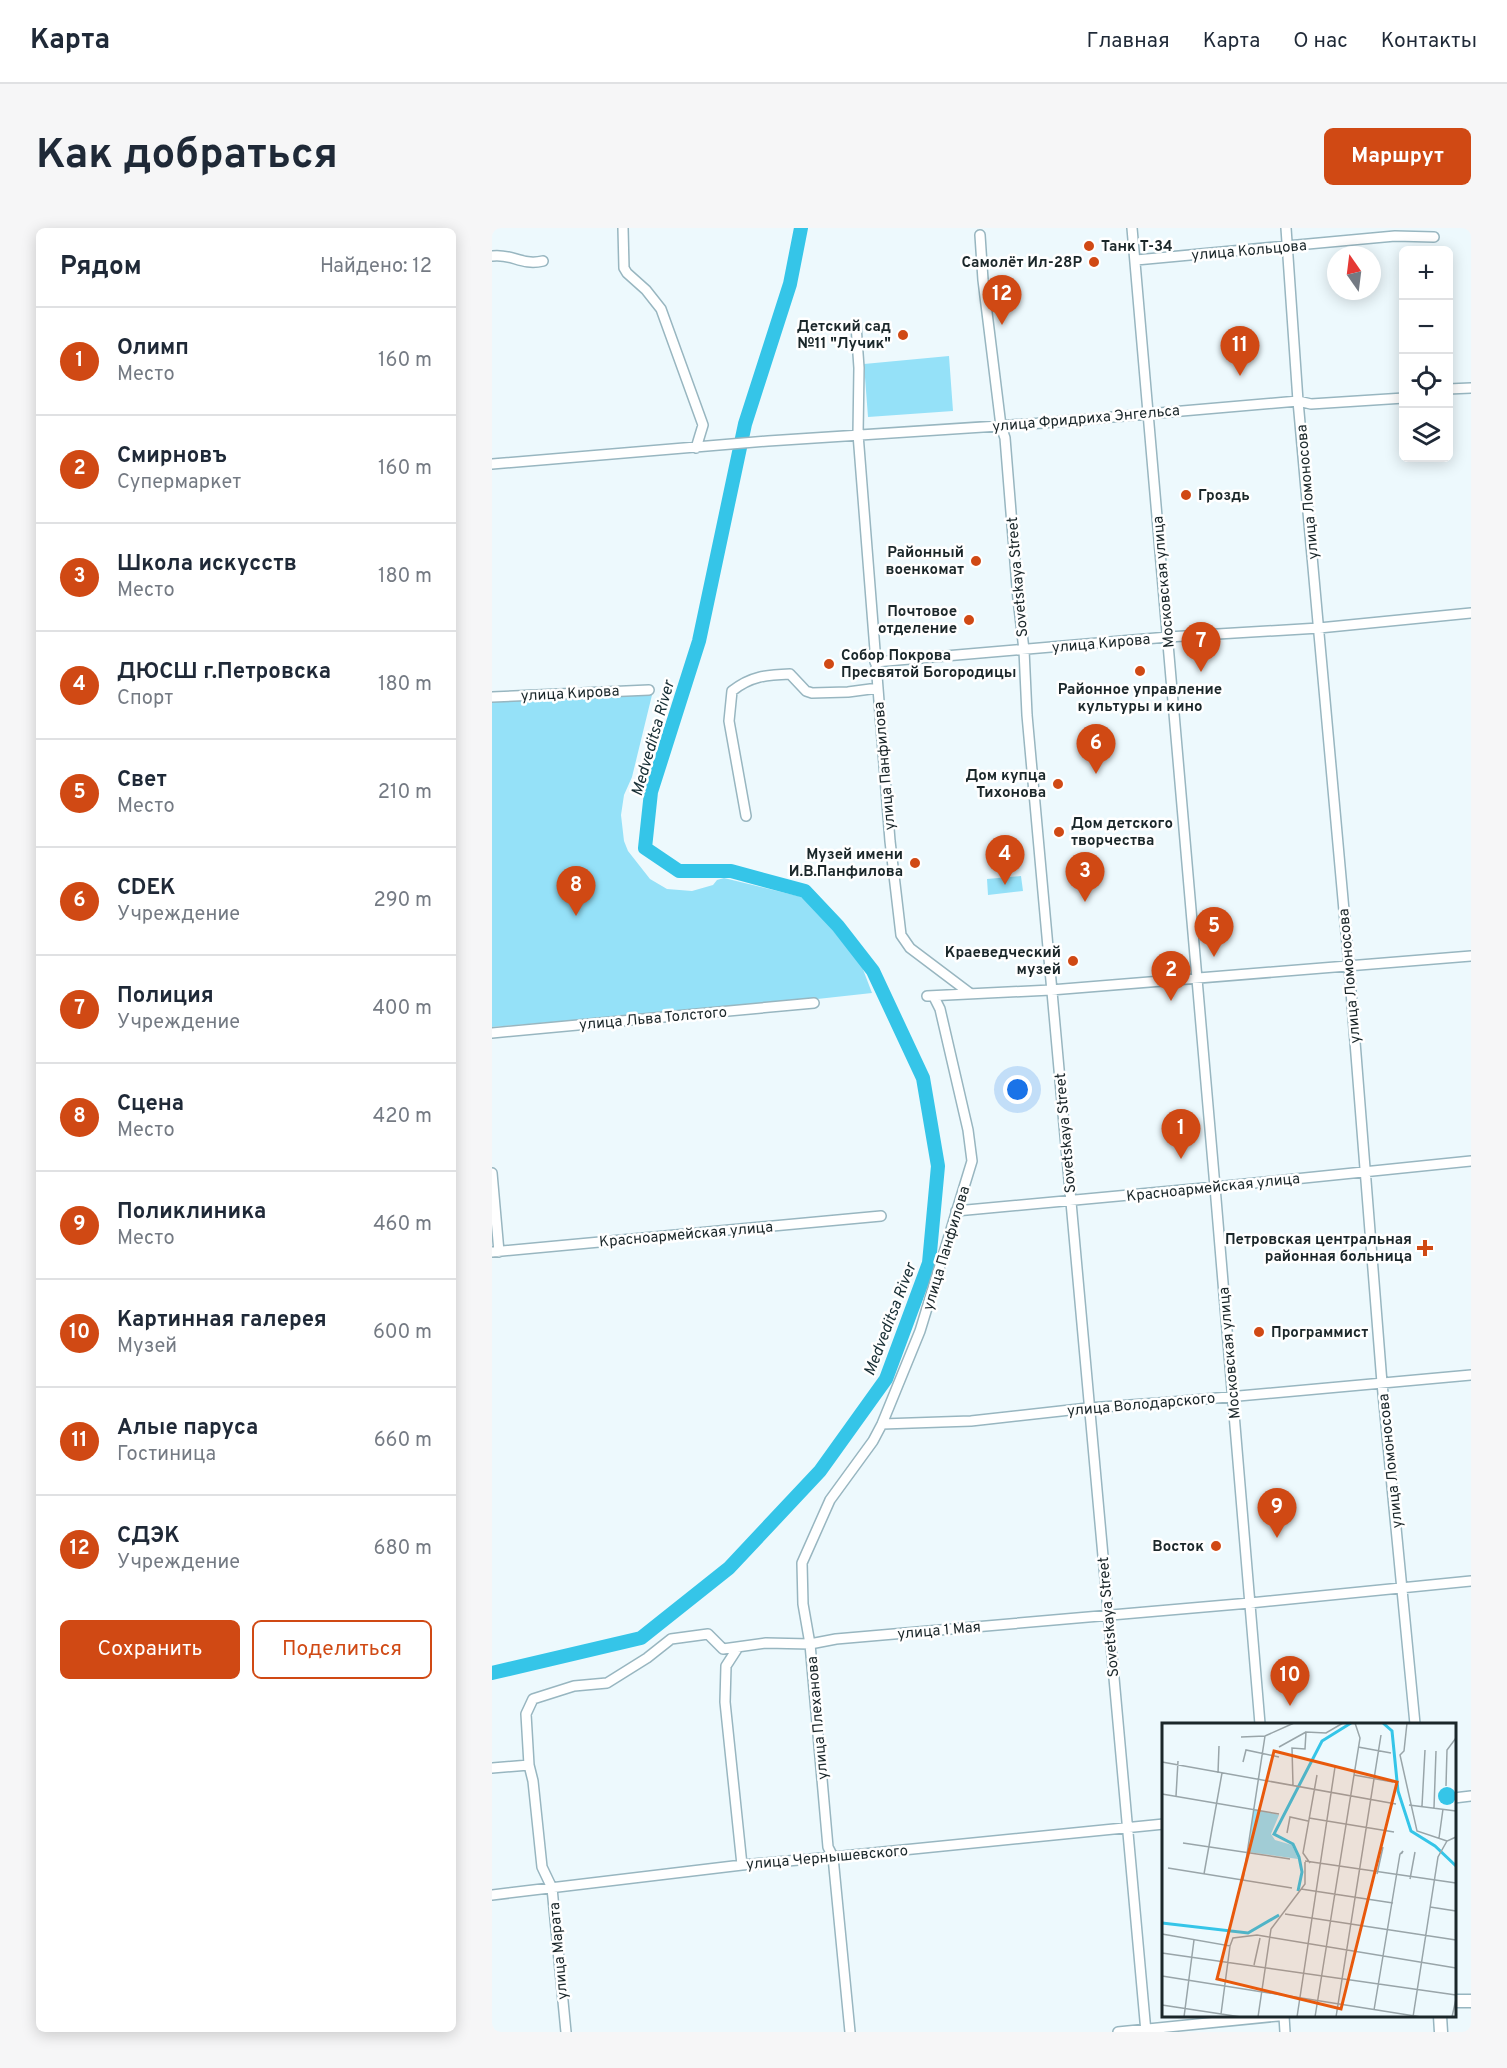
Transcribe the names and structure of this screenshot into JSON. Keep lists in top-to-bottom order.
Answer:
{
  "streets": {
    "street": [
      "улица Кольцова",
      "улица Фридриха Энгельса",
      "улица Ломоносова",
      "Sovetskaya Street",
      "Московская улица",
      "улица Кирова",
      "улица Панфилова",
      "улица Льва Толстого",
      "Красноармейская улица",
      "улица Володарского",
      "улица 1 Мая",
      "улица Плеханова",
      "улица Чернышевского",
      "улица Марата"
    ]
  },
  "crossings": [
    ["улица Кольцова", "улица Ломоносова"],
    ["улица Кольцова", "Московская улица"],
    ["улица Фридриха Энгельса", "улица Ломоносова"],
    ["улица Фридриха Энгельса", "Sovetskaya Street"],
    ["улица Фридриха Энгельса", "Московская улица"],
    ["улица Фридриха Энгельса", "улица Панфилова"],
    ["улица Ломоносова", "улица Кирова"],
    ["улица Ломоносова", "Красноармейская улица"],
    ["улица Ломоносова", "улица Володарского"],
    ["улица Ломоносова", "улица 1 Мая"],
    ["Sovetskaya Street", "улица Кирова"],
    ["Sovetskaya Street", "Красноармейская улица"],
    ["Sovetskaya Street", "улица Володарского"],
    ["Sovetskaya Street", "улица 1 Мая"],
    ["Sovetskaya Street", "улица Чернышевского"],
    ["Московская улица", "улица Кирова"],
    ["Московская улица", "Красноармейская улица"],
    ["Московская улица", "улица Володарского"],
    ["Московская улица", "улица 1 Мая"],
    ["улица Кирова", "улица Панфилова"],
    ["улица Панфилова", "Красноармейская улица"],
    ["улица Панфилова", "улица Володарского"],
    ["улица Панфилова", "улица Плеханова"],
    ["улица Володарского", "улица Плеханова"],
    ["улица 1 Мая", "улица Плеханова"],
    ["улица Плеханова", "улица Чернышевского"],
    ["улица Чернышевского", "улица Марата"]
  ],
  "water": ["Medveditsa River"],
  "places": {
    "other": [
      "Танк Т-34",
      "Самолёт Ил-28Р",
      "Детский сад №11 \"Лучик\"",
      "Гроздь",
      "Районный военкомат",
      "Почтовое отделение",
      "Собор Покрова Пресвятой Богородицы",
      "Районное управление культуры и кино",
      "Дом купца Тихонова",
      "Дом детского творчества",
      "Музей имени И.В.Панфилова",
      "Краеведческий музей",
      "Программист",
      "Восток"
    ],
    "health": ["Петровская центральная районная больница"]
  },
  "north": "top",
  "page": {
    "header": "Карта",
    "nav": [
      "Главная",
      "Карта",
      "О нас",
      "Контакты"
    ],
    "buttons": [
      "Маршрут",
      ["Сохранить", "Поделиться"]
    ],
    "title": "Как добраться",
    "heading": ["Рядом", "Найдено: 12"],
    "map_buttons": ["+", "−"],
    "pins": [
      "12",
      "11",
      "7",
      "6",
      "4",
      "3",
      "8",
      "5",
      "2",
      "1",
      "9",
      "10"
    ],
    "list": [
      {
        "mark": "1",
        "name": "Олимп",
        "note": "Место",
        "value": "160 m"
      },
      {
        "mark": "2",
        "name": "Смирновъ",
        "note": "Супермаркет",
        "value": "160 m"
      },
      {
        "mark": "3",
        "name": "Школа искусств",
        "note": "Место",
        "value": "180 m"
      },
      {
        "mark": "4",
        "name": "ДЮСШ г.Петровска",
        "note": "Спорт",
        "value": "180 m"
      },
      {
        "mark": "5",
        "name": "Свет",
        "note": "Место",
        "value": "210 m"
      },
      {
        "mark": "6",
        "name": "CDEK",
        "note": "Учреждение",
        "value": "290 m"
      },
      {
        "mark": "7",
        "name": "Полиция",
        "note": "Учреждение",
        "value": "400 m"
      },
      {
        "mark": "8",
        "name": "Сцена",
        "note": "Место",
        "value": "420 m"
      },
      {
        "mark": "9",
        "name": "Поликлиника",
        "note": "Место",
        "value": "460 m"
      },
      {
        "mark": "10",
        "name": "Картинная галерея",
        "note": "Музей",
        "value": "600 m"
      },
      {
        "mark": "11",
        "name": "Алые паруса",
        "note": "Гостиница",
        "value": "660 m"
      },
      {
        "mark": "12",
        "name": "СДЭК",
        "note": "Учреждение",
        "value": "680 m"
      }
    ]
  }
}
